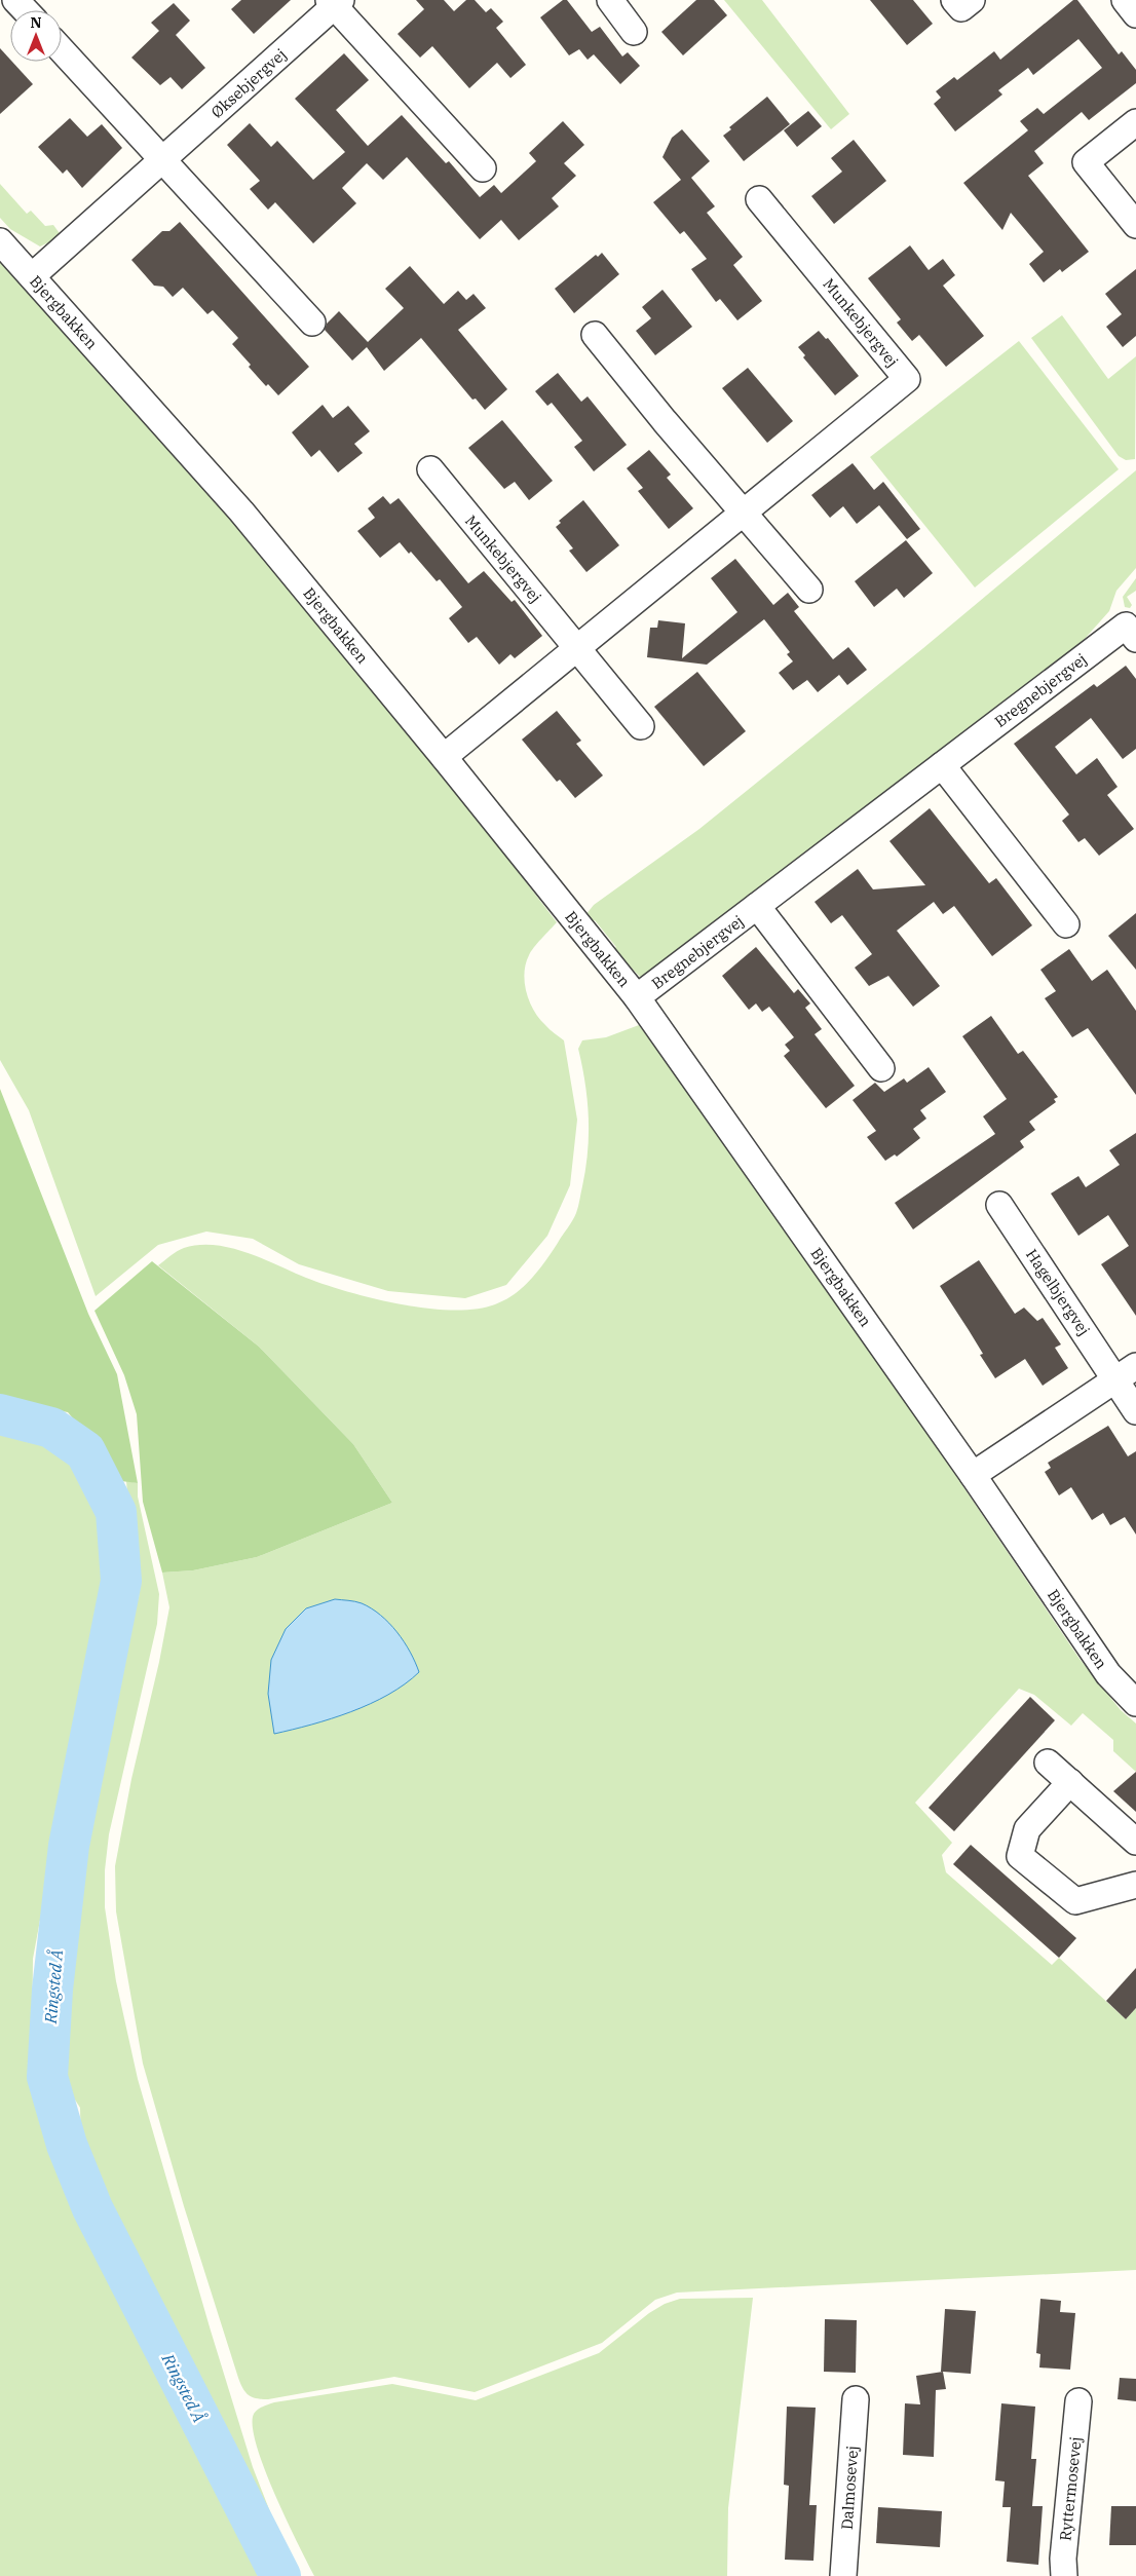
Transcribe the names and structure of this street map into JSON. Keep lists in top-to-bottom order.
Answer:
{
  "streets": {
    "street": [
      "Øksebjergvej",
      "Bjergbakken",
      "Munkebjergvej",
      "Bregnebjergvej",
      "Hagelbjergvej",
      "Dalmosevej",
      "Ryttermosevej"
    ]
  },
  "crossings": [
    ["Øksebjergvej", "Bjergbakken"],
    ["Bjergbakken", "Munkebjergvej"],
    ["Bjergbakken", "Bregnebjergvej"]
  ],
  "water": ["Ringsted Å"],
  "north": "top"
}
